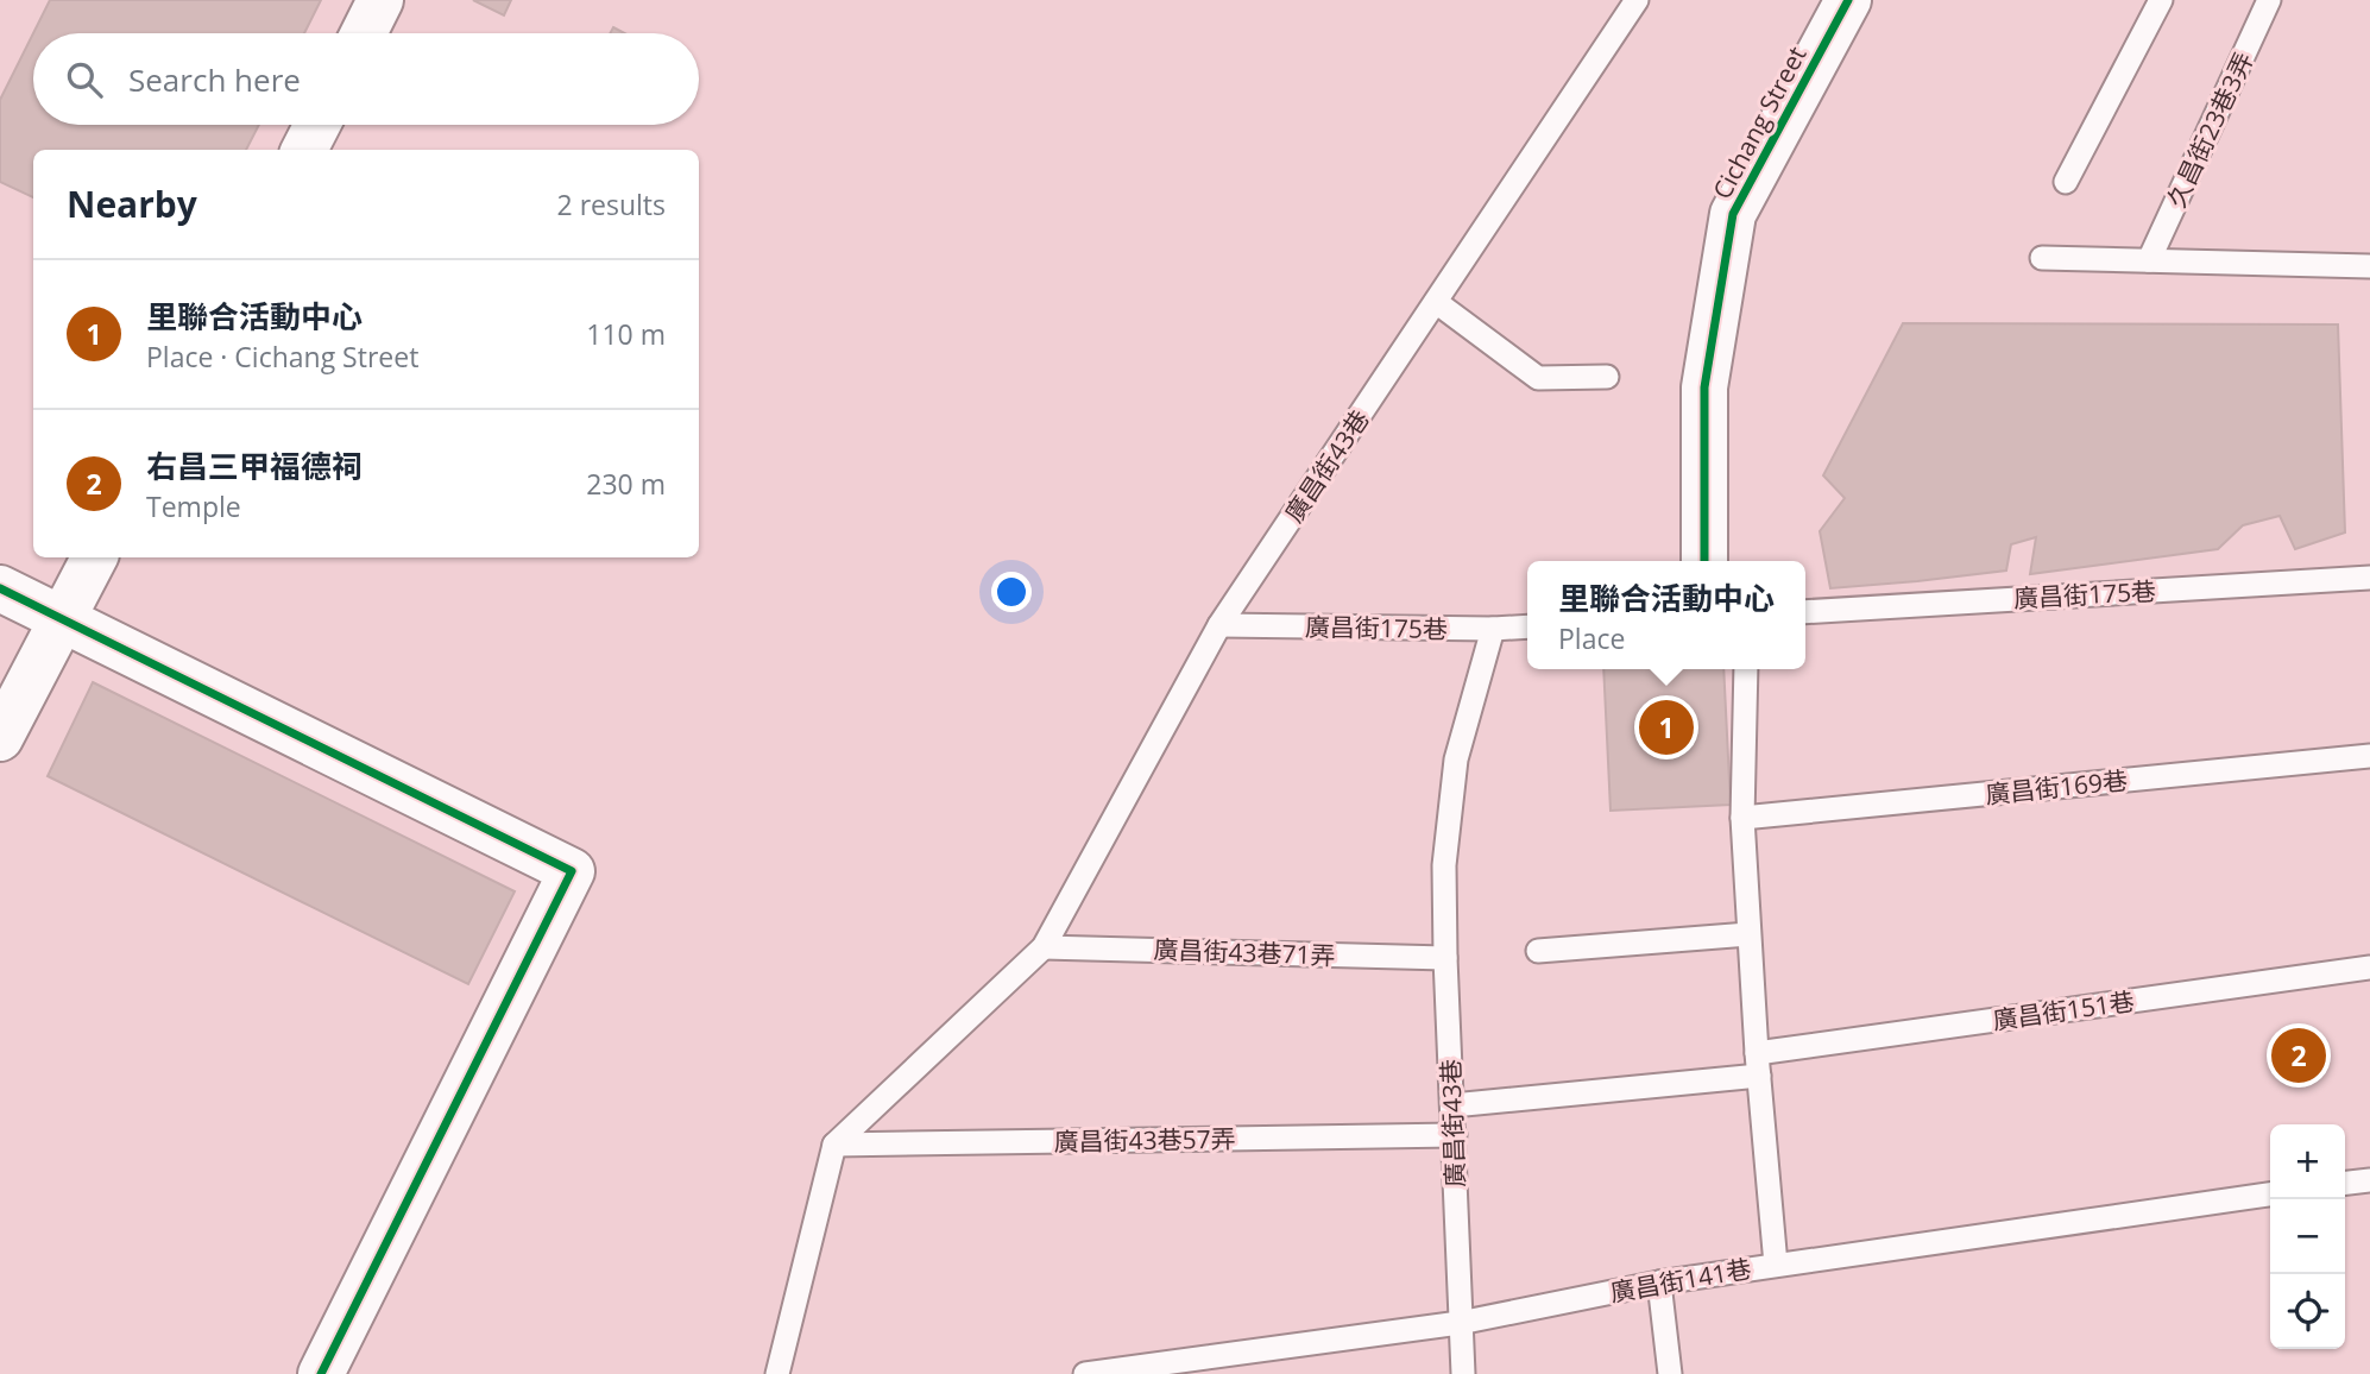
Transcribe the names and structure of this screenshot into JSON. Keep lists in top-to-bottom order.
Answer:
{
  "streets": {
    "street": ["Cichang Street"],
    "lane": [
      "久昌街23巷3弄",
      "廣昌街43巷",
      "廣昌街175巷",
      "廣昌街169巷",
      "廣昌街43巷71弄",
      "廣昌街151巷",
      "廣昌街43巷57弄",
      "廣昌街141巷"
    ]
  },
  "crossings": [
    ["廣昌街43巷", "廣昌街175巷"],
    ["廣昌街43巷", "廣昌街43巷71弄"],
    ["廣昌街43巷", "廣昌街43巷57弄"],
    ["廣昌街43巷", "廣昌街141巷"]
  ],
  "page": {
    "search": "Search here",
    "heading": ["Nearby", "2 results"],
    "list": [
      {
        "mark": "1",
        "name": "里聯合活動中心",
        "note": "Place · Cichang Street",
        "value": "110 m"
      },
      {
        "mark": "2",
        "name": "右昌三甲福德祠",
        "note": "Temple",
        "value": "230 m"
      }
    ],
    "popup": ["里聯合活動中心", "Place"],
    "pins": ["1", "2"],
    "map_buttons": ["+", "−"]
  }
}
